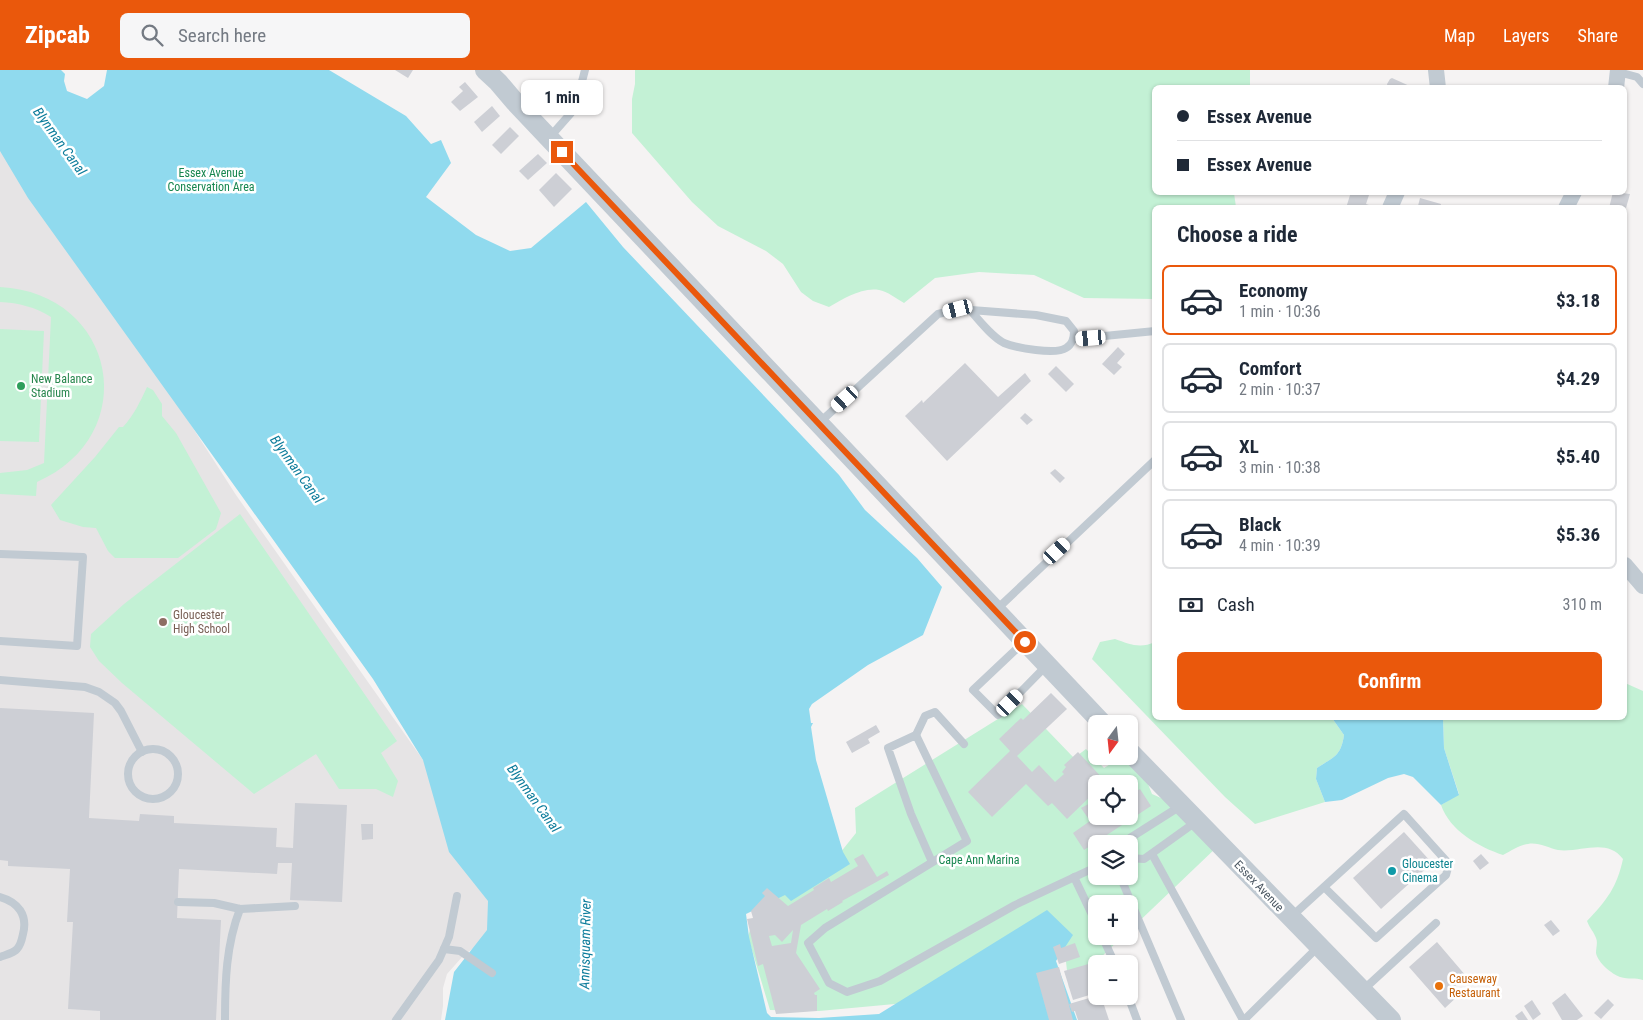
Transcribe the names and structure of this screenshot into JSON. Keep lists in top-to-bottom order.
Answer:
{
  "streets": {
    "street": ["Essex Avenue"]
  },
  "water": ["Blynman Canal", "Annisquam River"],
  "parks": ["Essex Avenue Conservation Area", "Cape Ann Marina"],
  "places": [
    "New Balance Stadium",
    "Gloucester High School",
    "Gloucester Cinema",
    "Causeway Restaurant"
  ],
  "north": "bottom",
  "page": {
    "header": "Zipcab",
    "search": "Search here",
    "nav": ["Map", "Layers", "Share"],
    "bubble": "1 min",
    "banner": ["Essex Avenue", "Essex Avenue"],
    "heading": "Choose a ride",
    "list": [
      {
        "name": "Economy",
        "note": "1 min · 10:36",
        "value": "$3.18"
      },
      {
        "name": "Comfort",
        "note": "2 min · 10:37",
        "value": "$4.29"
      },
      {
        "name": "XL",
        "note": "3 min · 10:38",
        "value": "$5.40"
      },
      {
        "name": "Black",
        "note": "4 min · 10:39",
        "value": "$5.36"
      }
    ],
    "pay": ["Cash", "310 m"],
    "buttons": "Confirm",
    "map_buttons": ["+", "−"]
  }
}
